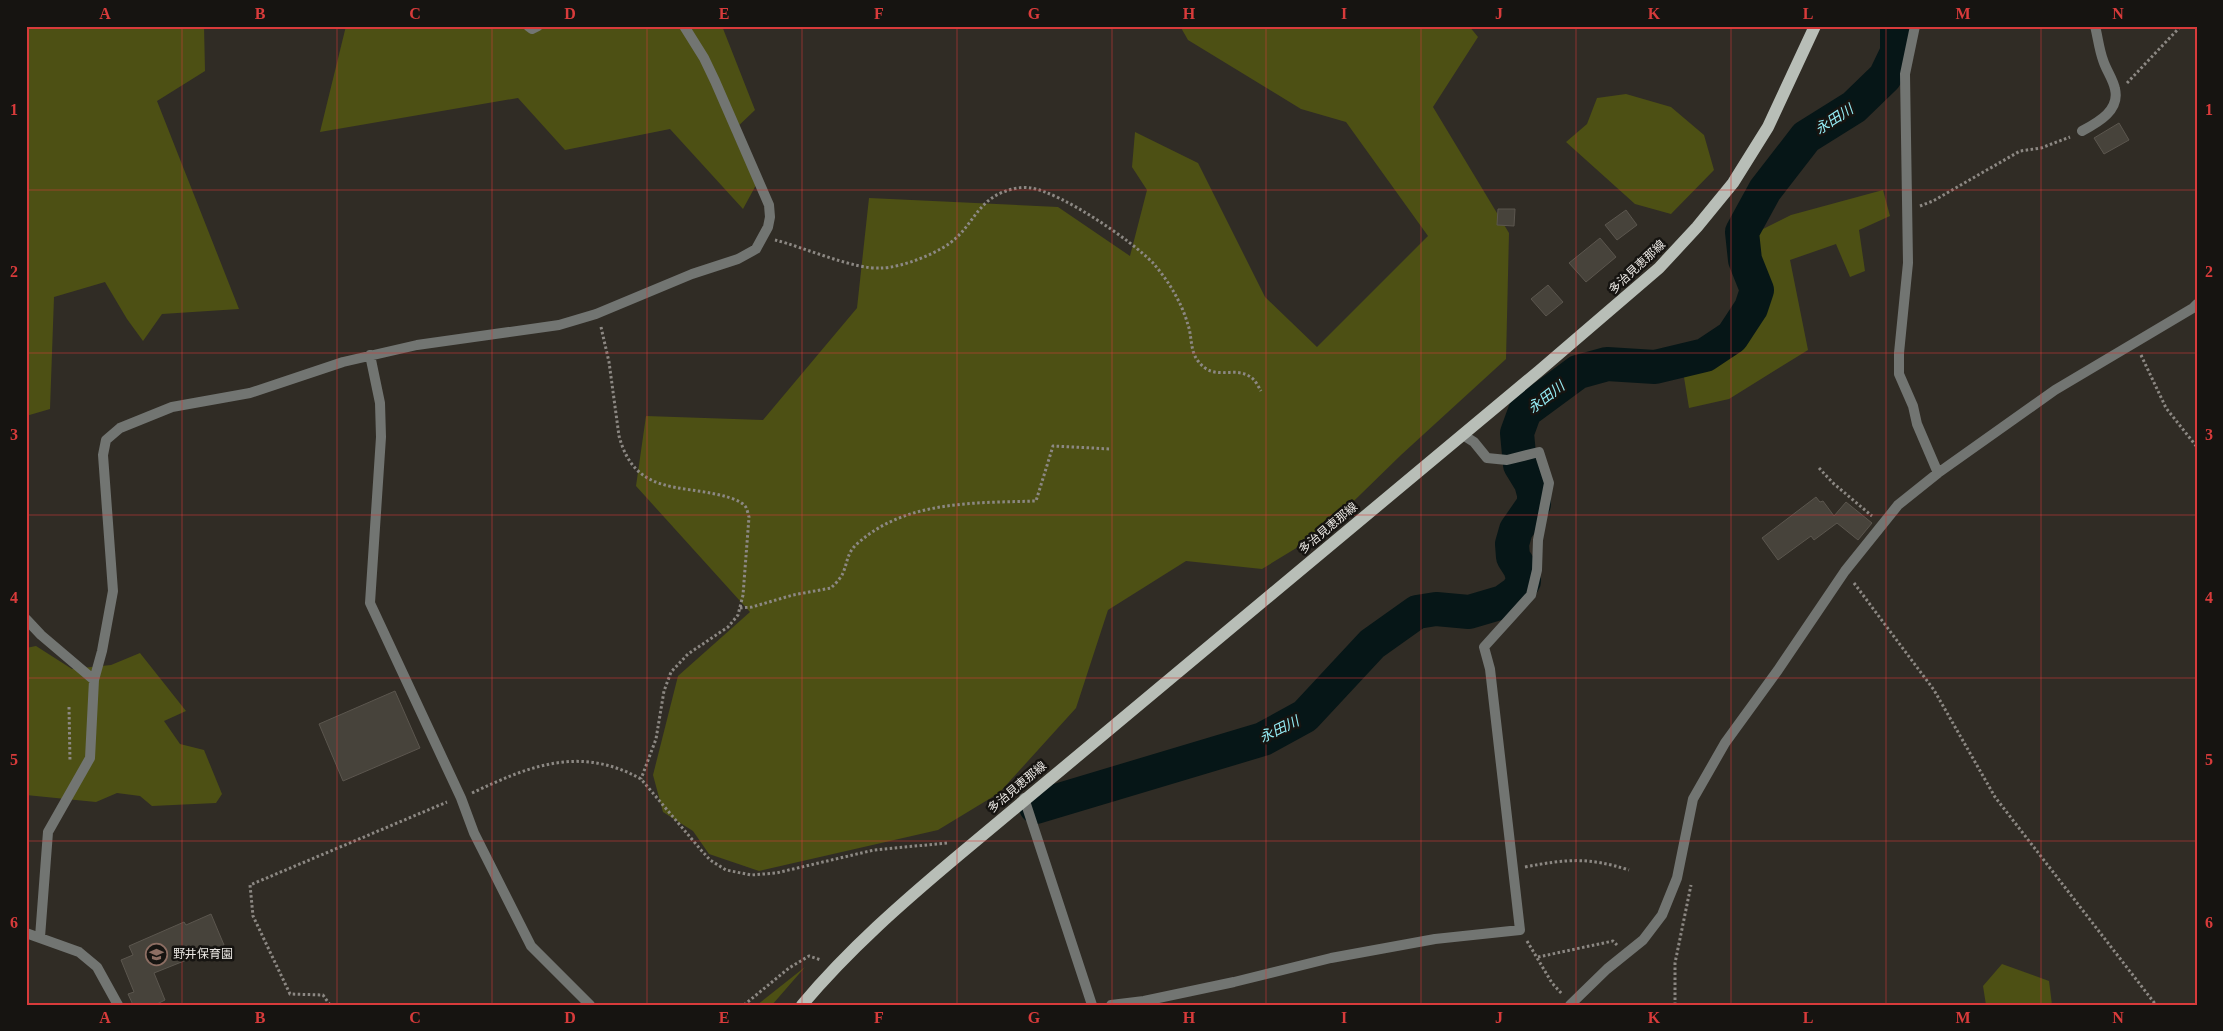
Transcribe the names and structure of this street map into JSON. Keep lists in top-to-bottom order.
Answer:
{
  "streets": {
    "main road": ["多治見恵那線"]
  },
  "water": ["永田川"],
  "places": {
    "school or university": ["野井保育園"]
  },
  "grid": {
    "columns": [
      "A",
      "B",
      "C",
      "D",
      "E",
      "F",
      "G",
      "H",
      "I",
      "J",
      "K",
      "L",
      "M",
      "N"
    ],
    "rows": [
      "1",
      "2",
      "3",
      "4",
      "5",
      "6"
    ]
  }
}
